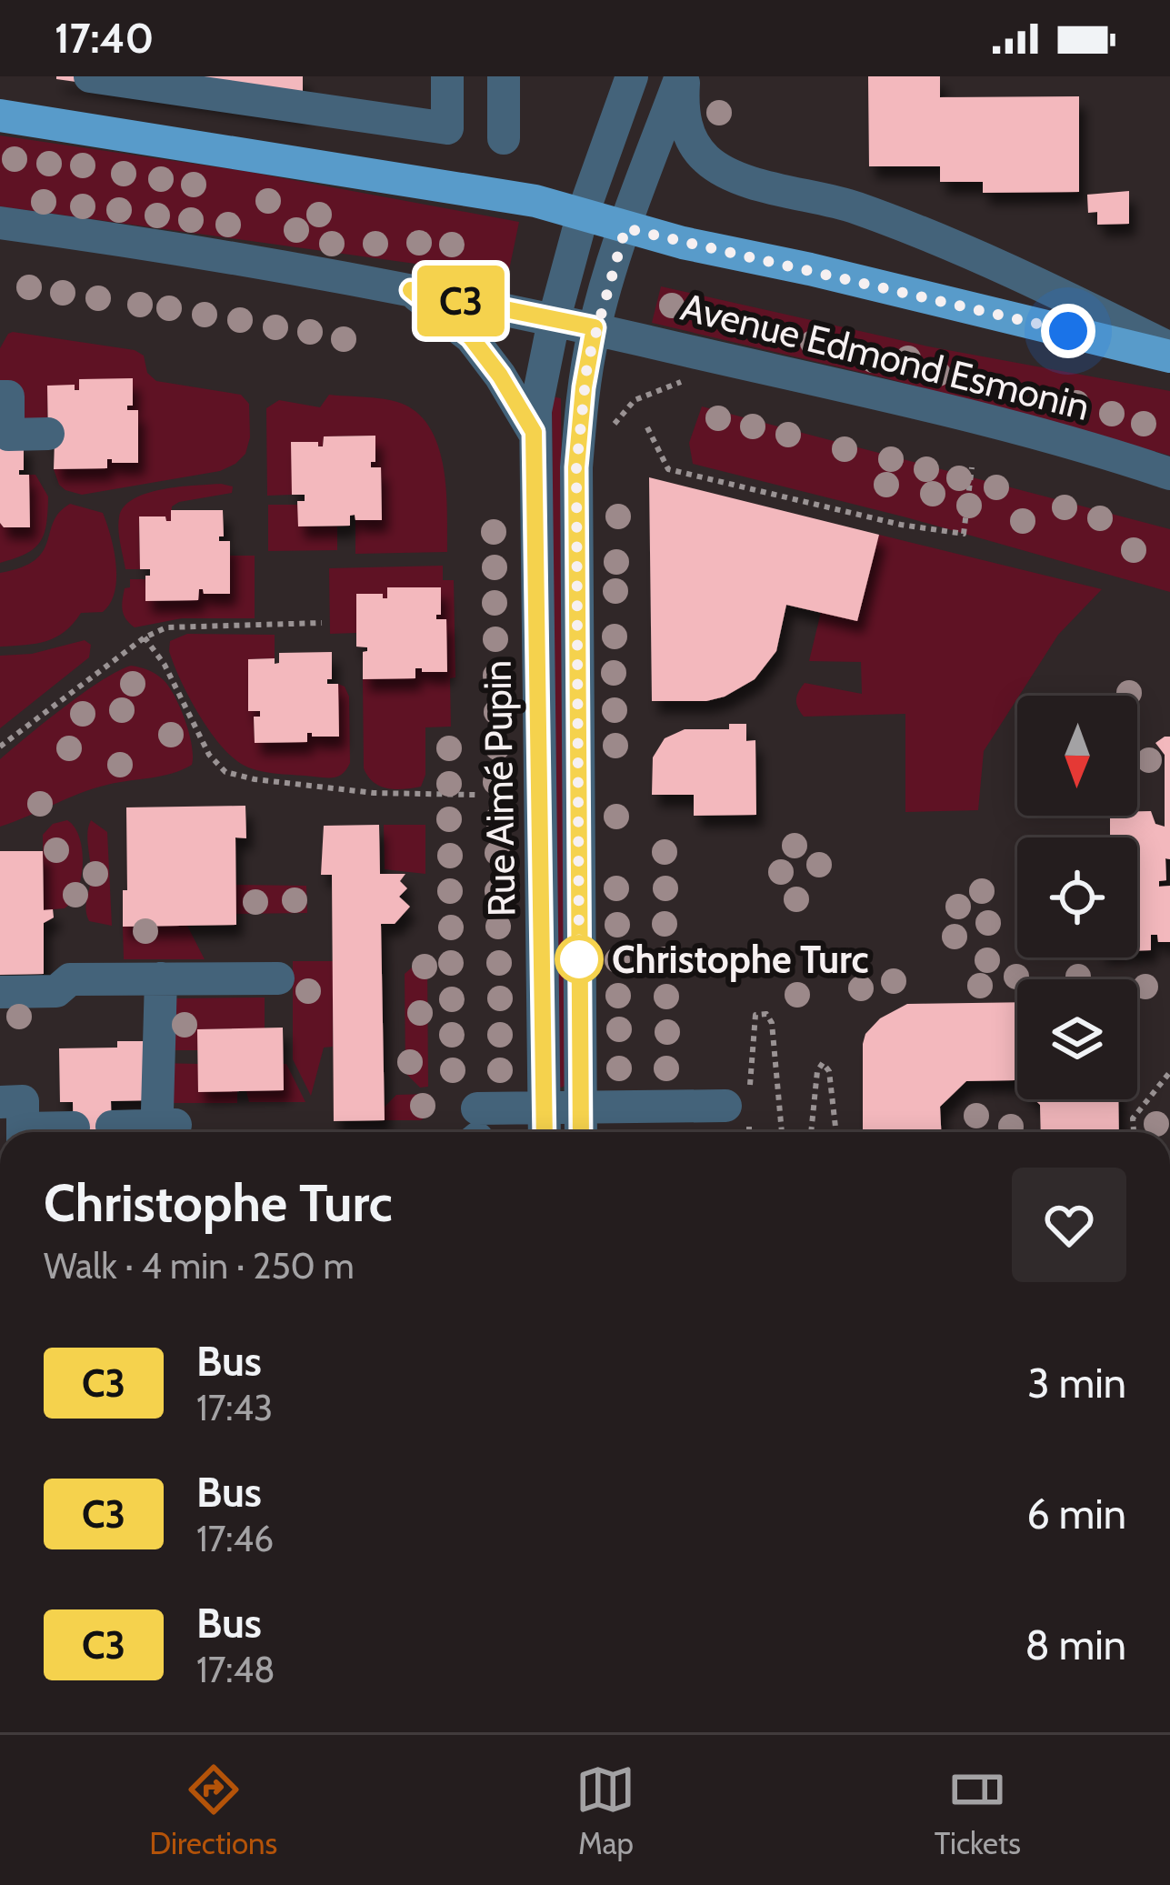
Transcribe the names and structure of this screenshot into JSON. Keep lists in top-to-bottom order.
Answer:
{
  "streets": {
    "main road": ["Avenue Edmond Esmonin"],
    "street": ["Rue Aimé Pupin"]
  },
  "crossings": [
    ["Avenue Edmond Esmonin", "Rue Aimé Pupin"]
  ],
  "places": ["Christophe Turc"],
  "lines": ["bus line C3"],
  "north": "bottom",
  "page": {
    "status": "17:40",
    "on_map": "C3",
    "heading": ["Christophe Turc", "Walk · 4 min · 250 m"],
    "list": [
      {
        "mark": "C3",
        "name": "Bus",
        "note": "17:43",
        "value": "3 min"
      },
      {
        "mark": "C3",
        "name": "Bus",
        "note": "17:46",
        "value": "6 min"
      },
      {
        "mark": "C3",
        "name": "Bus",
        "note": "17:48",
        "value": "8 min"
      }
    ],
    "tabs": ["Directions", "Map", "Tickets"]
  }
}
